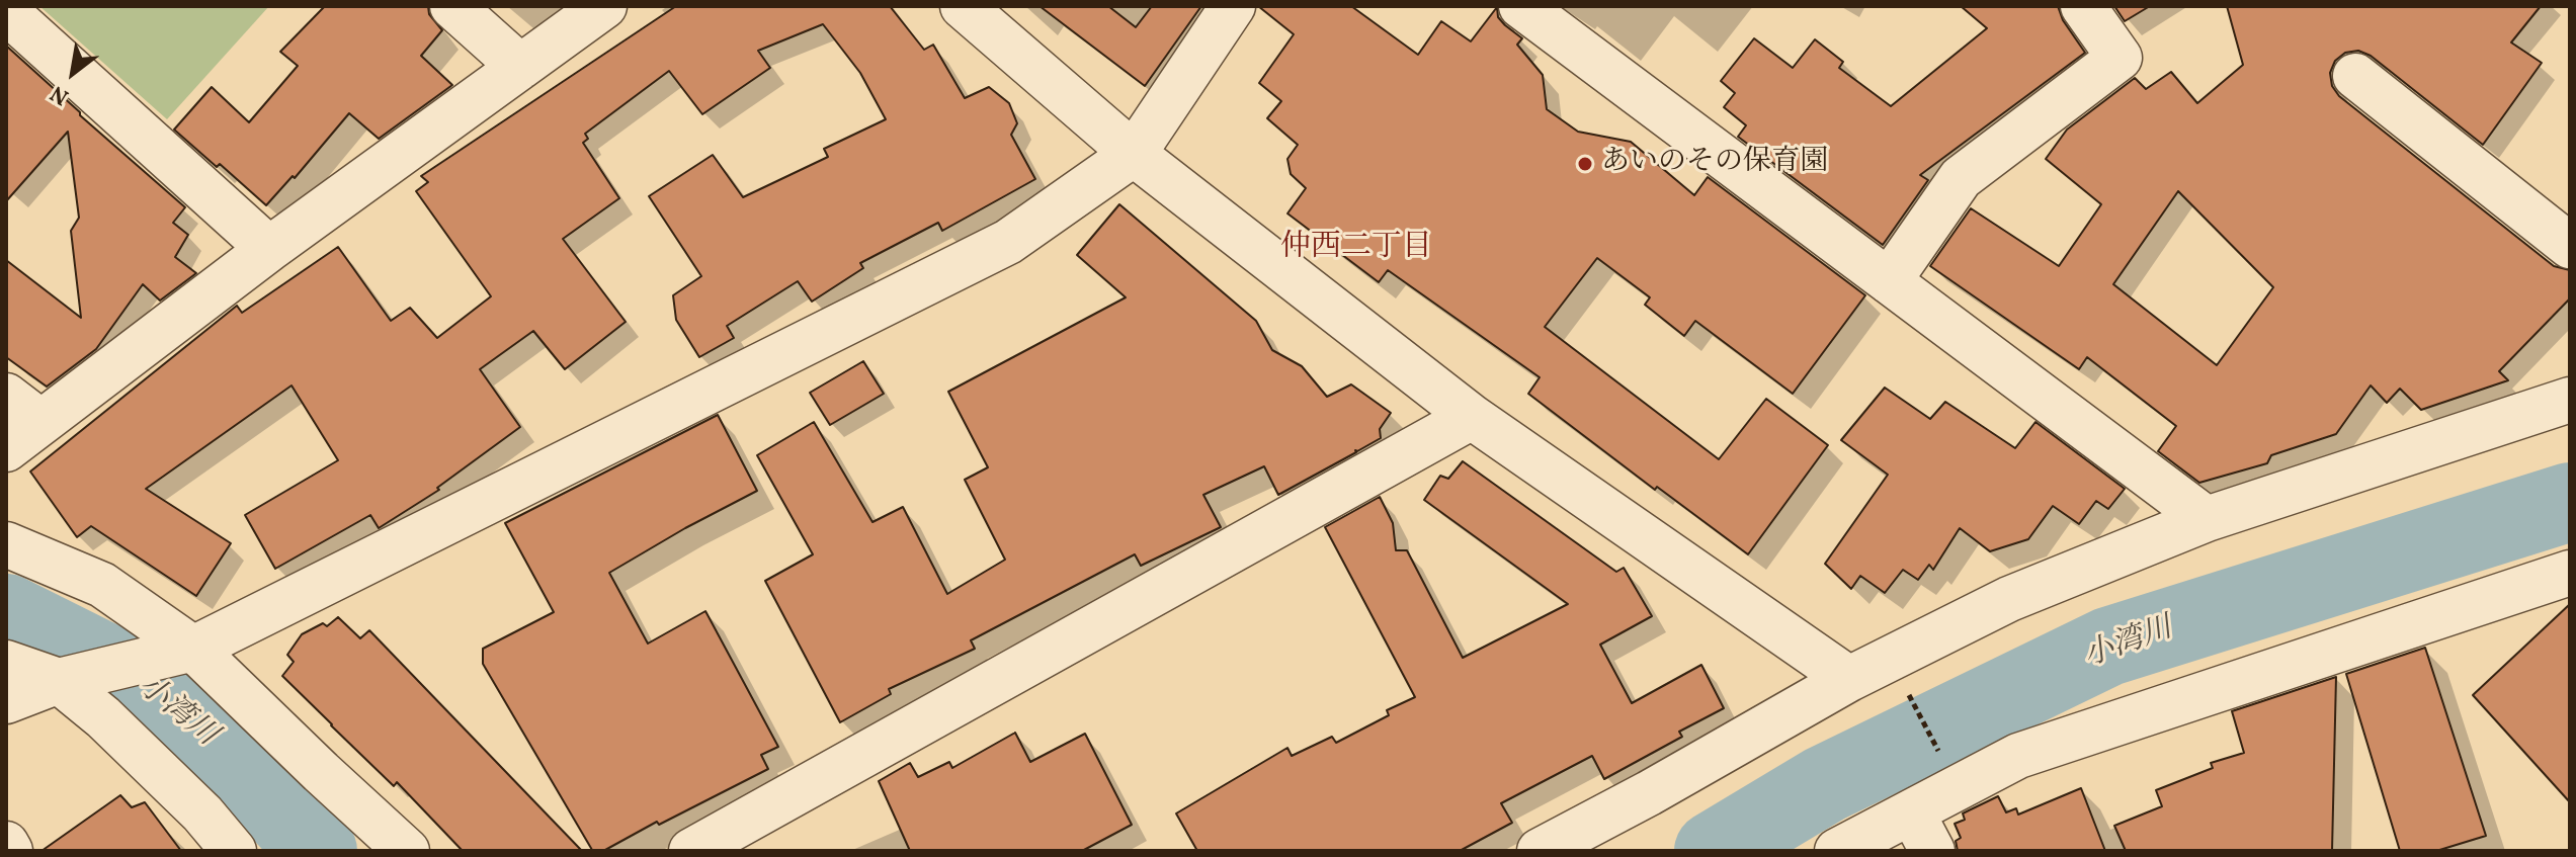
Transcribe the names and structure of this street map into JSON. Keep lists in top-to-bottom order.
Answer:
{
  "districts": ["仲西二丁目"],
  "water": ["小湾川"],
  "places": ["あいのその保育園"],
  "north": "bottom left"
}
